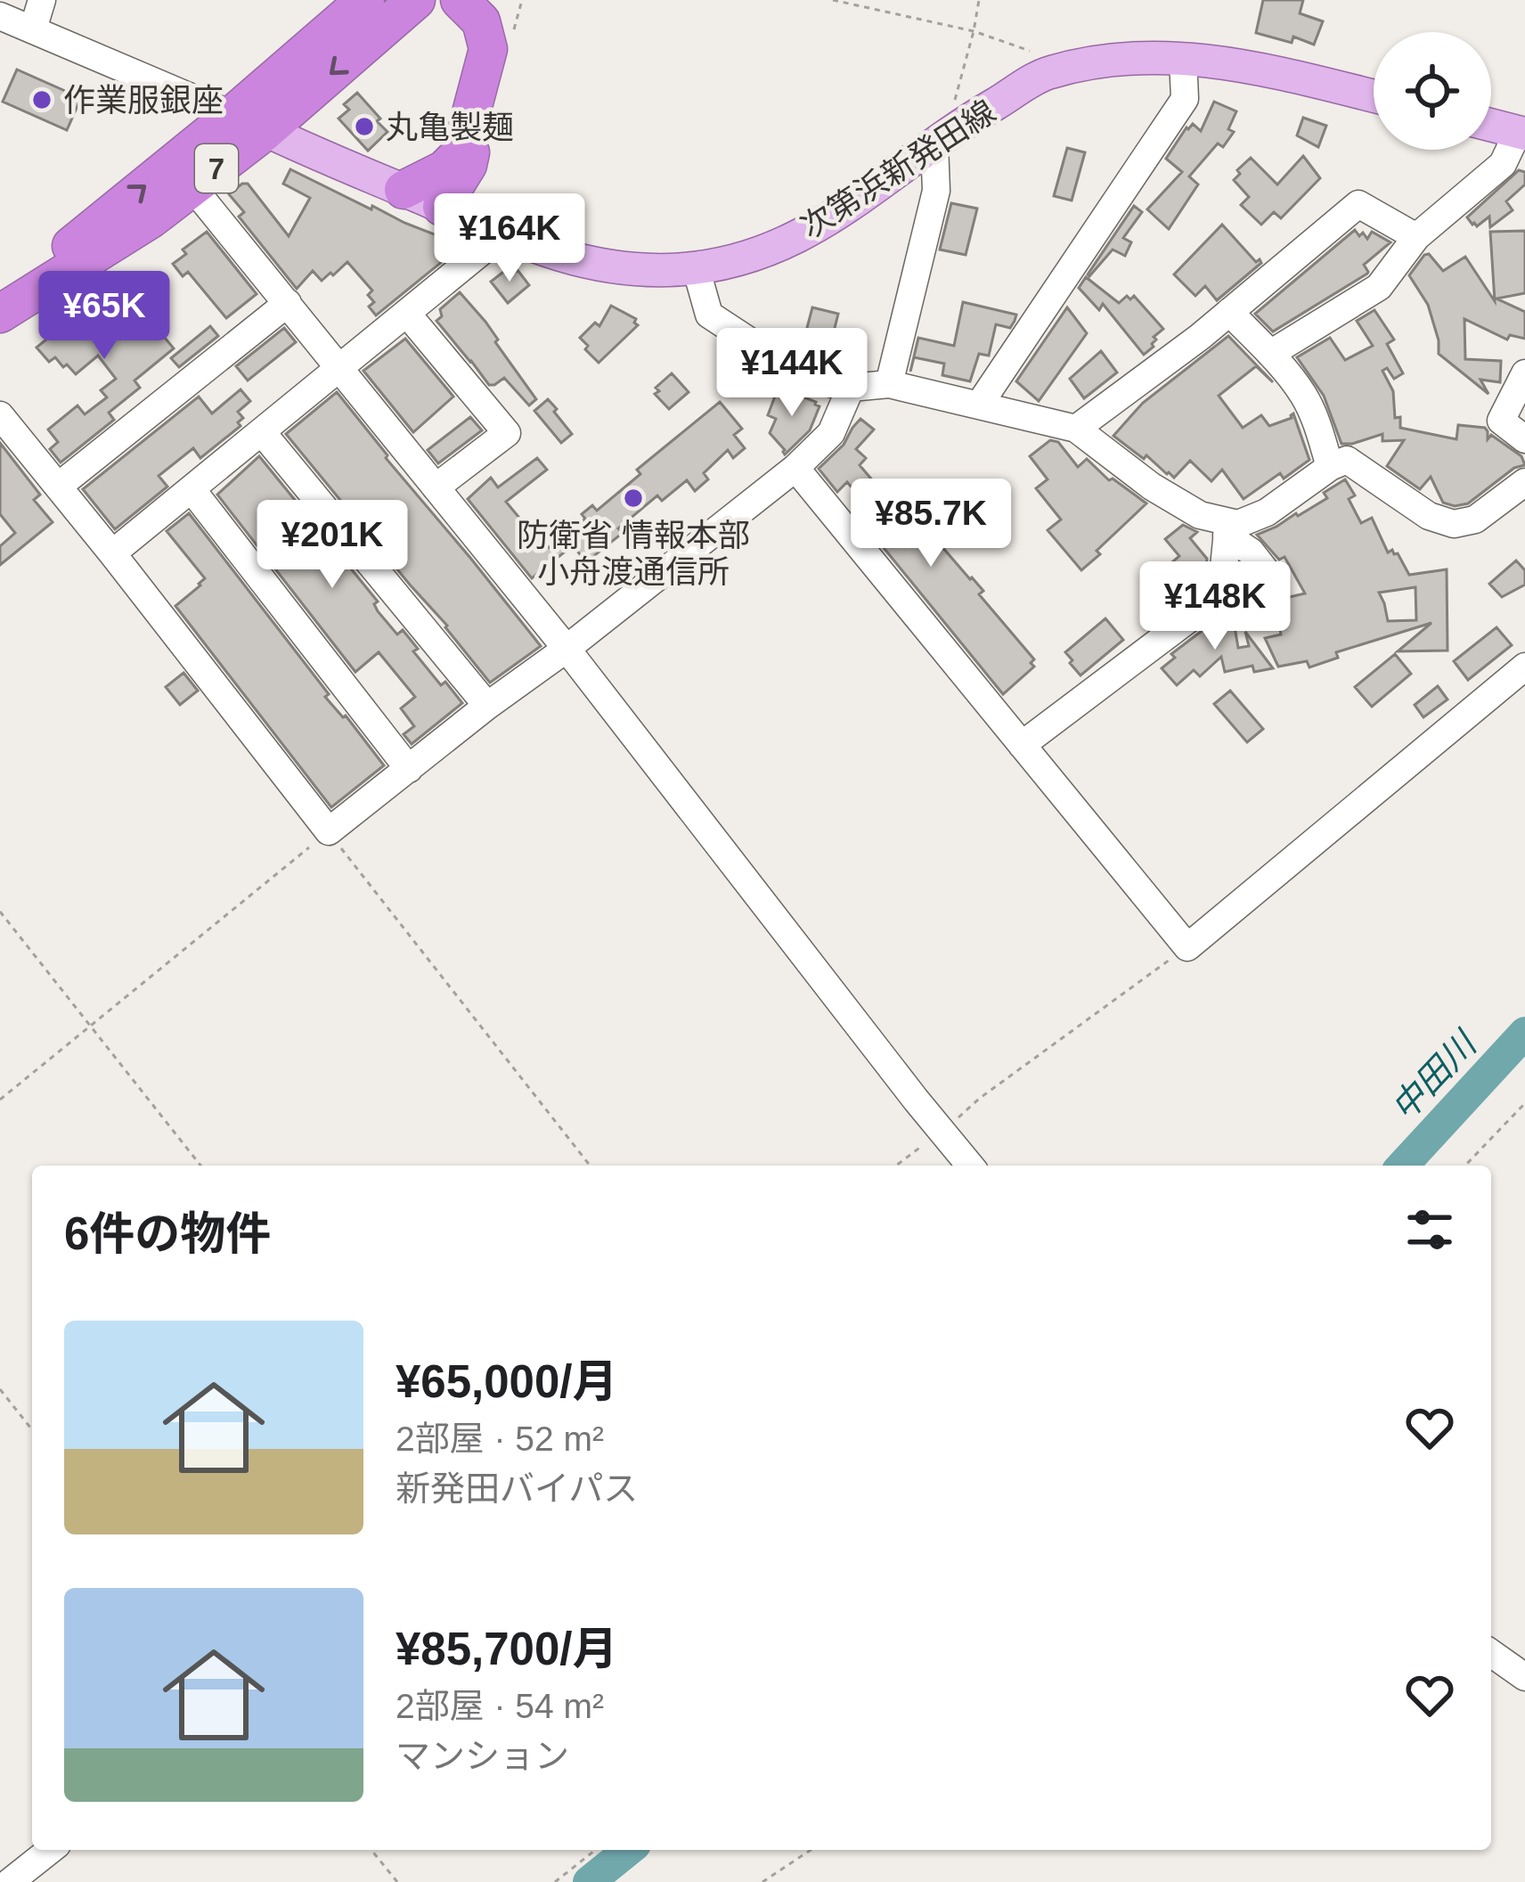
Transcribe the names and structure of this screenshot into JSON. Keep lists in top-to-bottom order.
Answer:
{
  "streets": {
    "highway": ["7"],
    "main road": ["次第浜新発田線"]
  },
  "crossings": [
    ["7", "次第浜新発田線"]
  ],
  "water": ["中田川"],
  "places": ["作業服銀座", "丸亀製麺", "防衛省 情報本部 小舟渡通信所"],
  "page": {
    "price": [
      "¥164K",
      "¥65K",
      "¥144K",
      "¥85.7K",
      "¥201K",
      "¥148K"
    ],
    "heading": "6件の物件",
    "list": [
      {
        "name": "¥65,000/月",
        "note": "2部屋 · 52 m² · 新発田バイパス"
      },
      {
        "name": "¥85,700/月",
        "note": "2部屋 · 54 m² · マンション"
      }
    ]
  }
}
